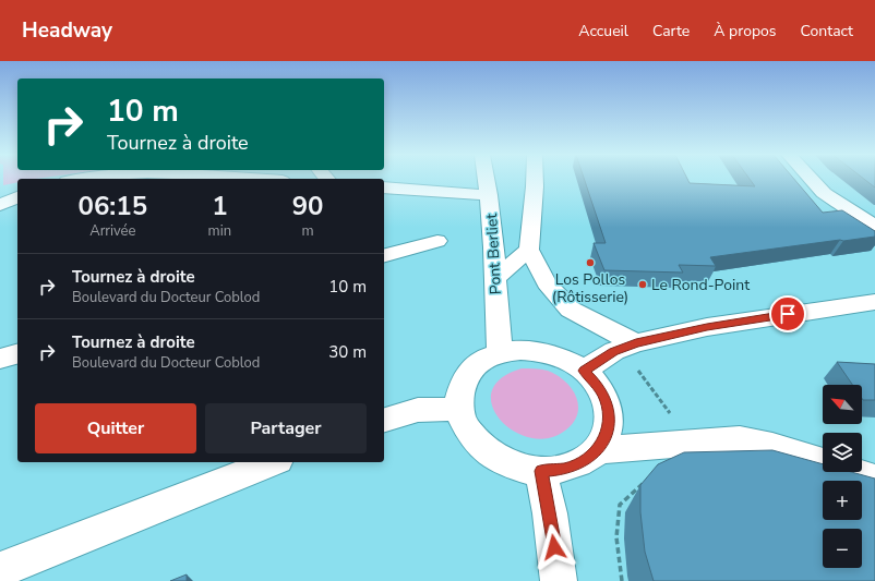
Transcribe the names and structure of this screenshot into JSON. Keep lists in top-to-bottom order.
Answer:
{
  "streets": {
    "street": ["Pont Berliet"]
  },
  "places": ["Los Pollos (Rôtisserie)", "Le Rond-Point"],
  "north": "top left",
  "page": {
    "header": "Headway",
    "nav": [
      "Accueil",
      "Carte",
      "À propos",
      "Contact"
    ],
    "turn": ["10 m", "Tournez à droite"],
    "eta": [
      "06:15",
      "Arrivée",
      "1",
      "min",
      "90",
      "m"
    ],
    "list": [
      {
        "name": "Tournez à droite",
        "note": "Boulevard du Docteur Coblod",
        "value": "10 m"
      },
      {
        "name": "Tournez à droite",
        "note": "Boulevard du Docteur Coblod",
        "value": "30 m"
      }
    ],
    "map_buttons": ["+", "−"],
    "buttons": ["Quitter", "Partager"]
  }
}
